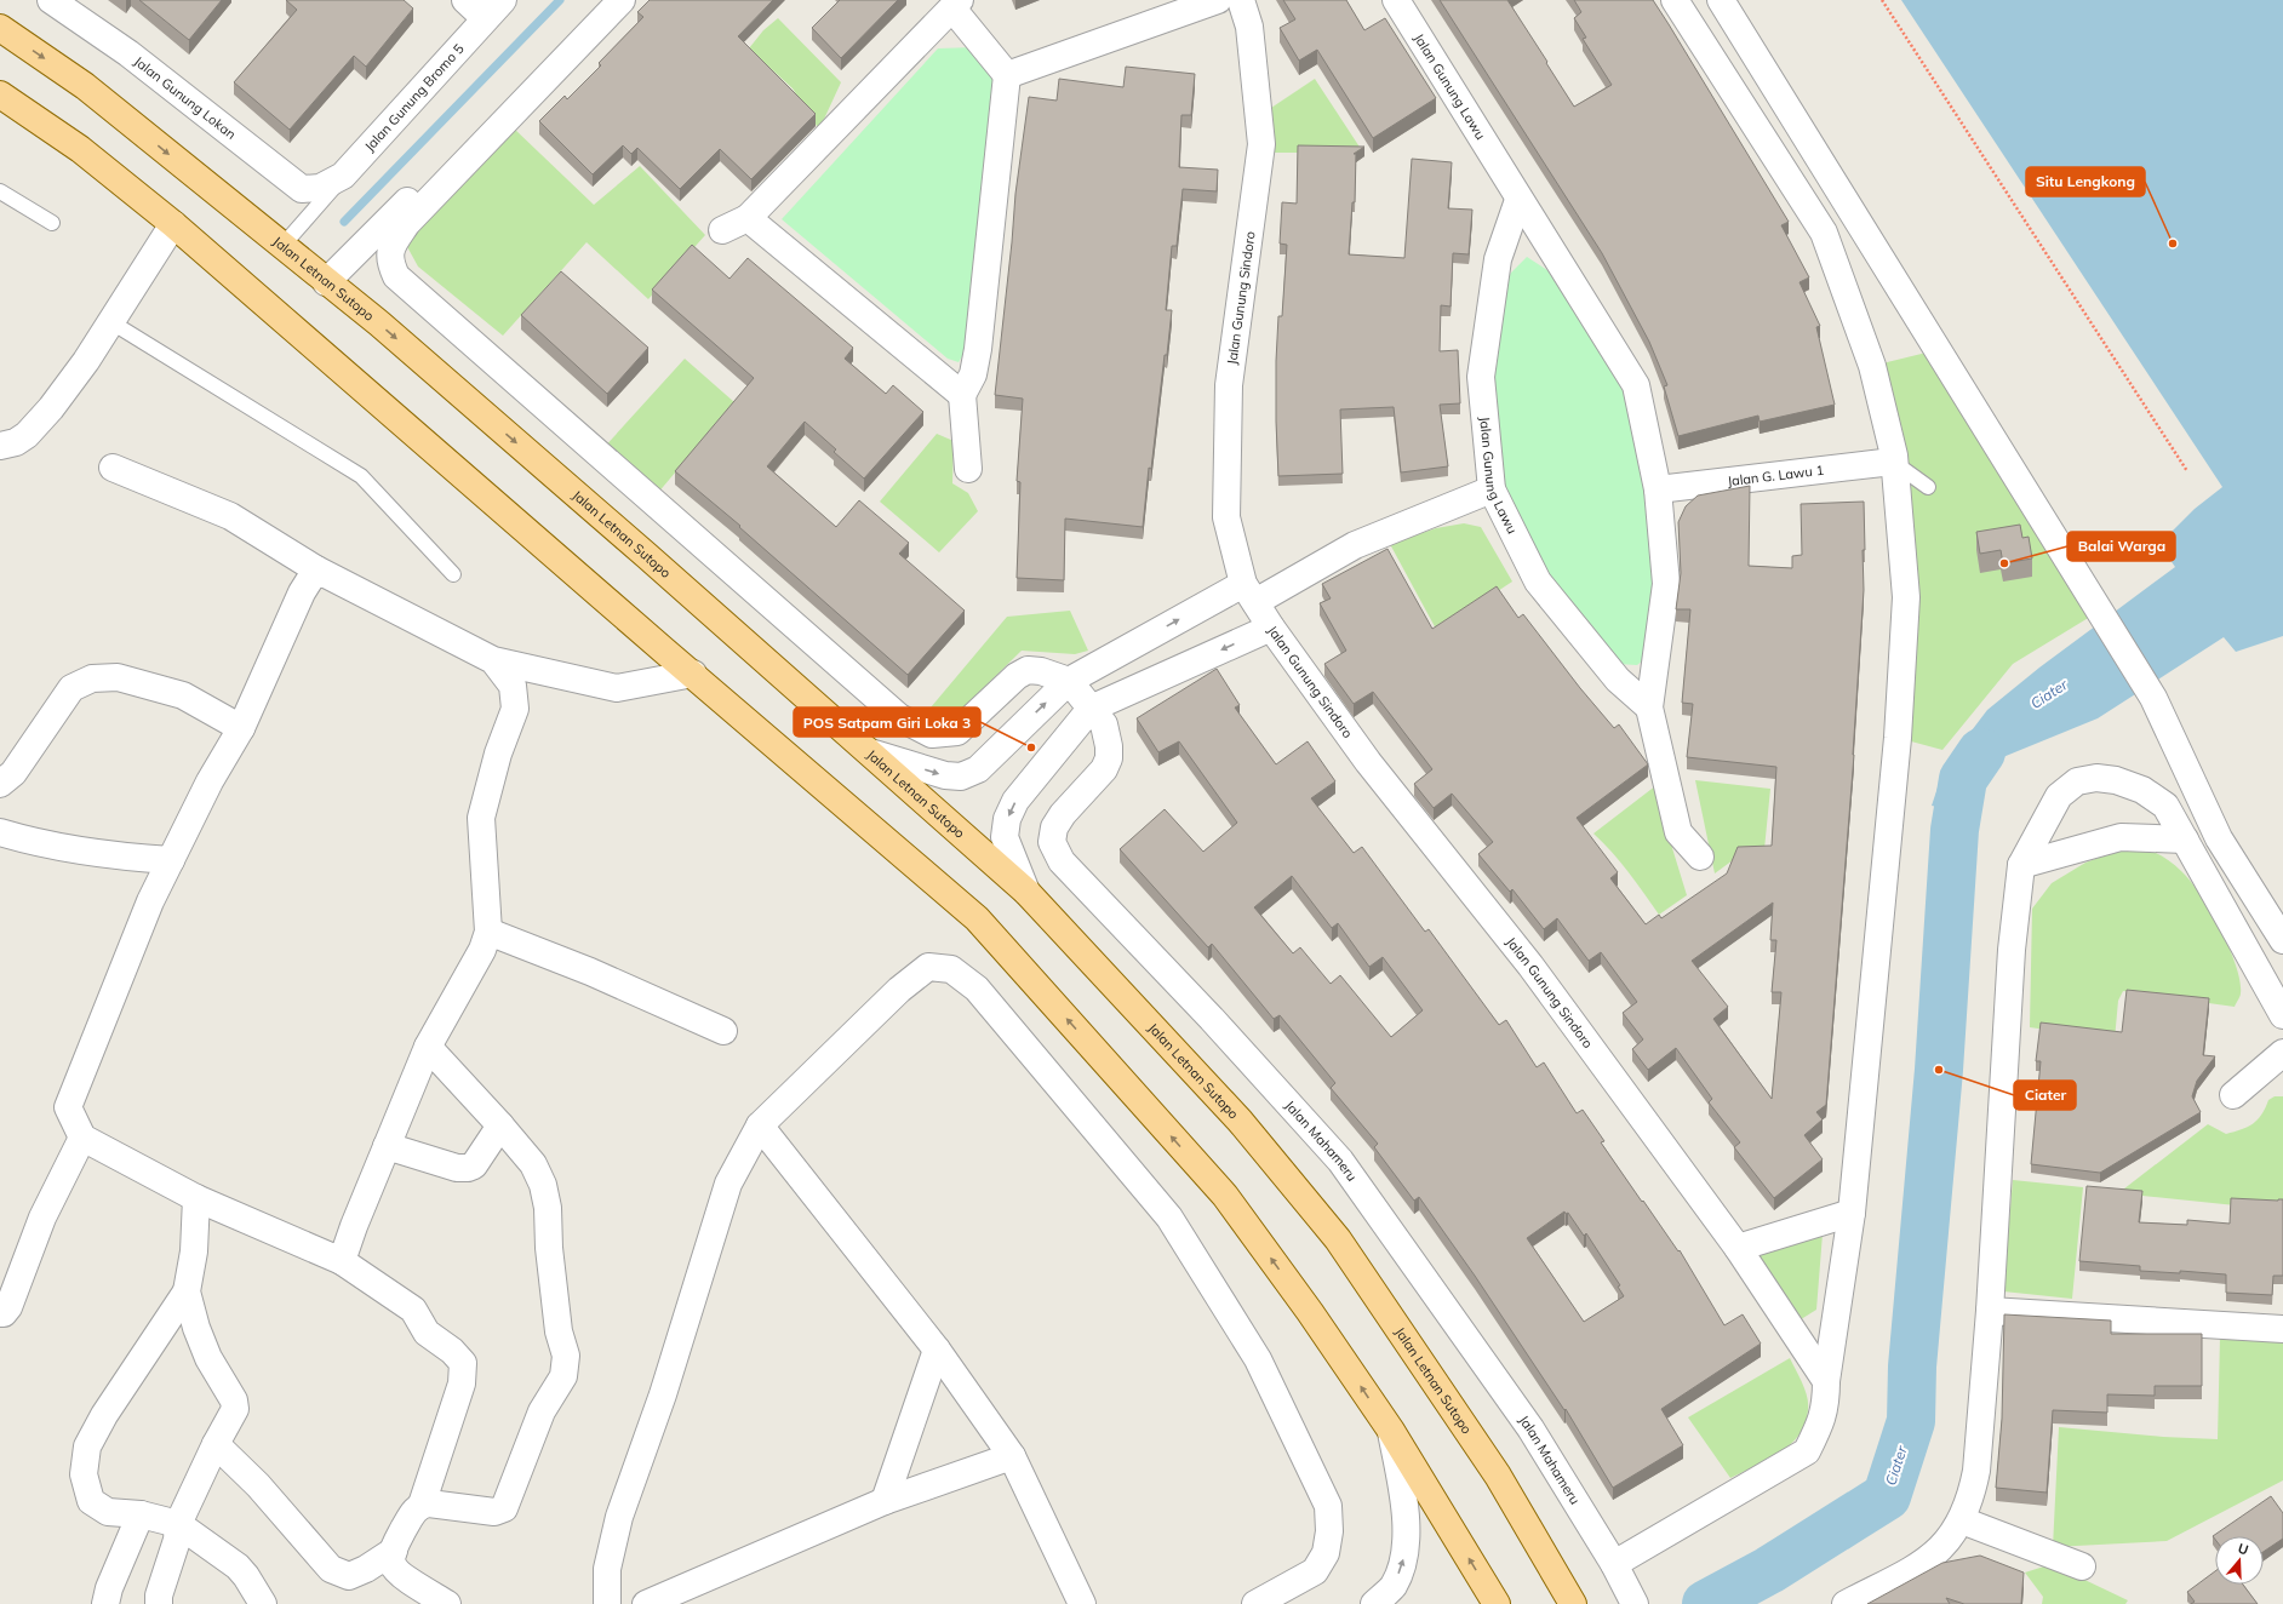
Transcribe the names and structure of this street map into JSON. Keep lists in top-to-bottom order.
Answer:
{
  "streets": {
    "main road": ["Jalan Letnan Sutopo"],
    "street": [
      "Jalan Gunung Lawu",
      "Jalan Gunung Bromo 5",
      "Jalan Gunung Lokan",
      "Jalan Gunung Sindoro",
      "Jalan G. Lawu 1",
      "Jalan Mahameru"
    ]
  },
  "crossings": [
    ["Jalan Gunung Lawu", "Jalan G. Lawu 1"],
    ["Jalan Gunung Bromo 5", "Jalan Gunung Lokan"]
  ],
  "water": ["Ciater"],
  "places": [
    "Situ Lengkong",
    "Balai Warga",
    "POS Satpam Giri Loka 3",
    "Ciater"
  ],
  "north": "top"
}
